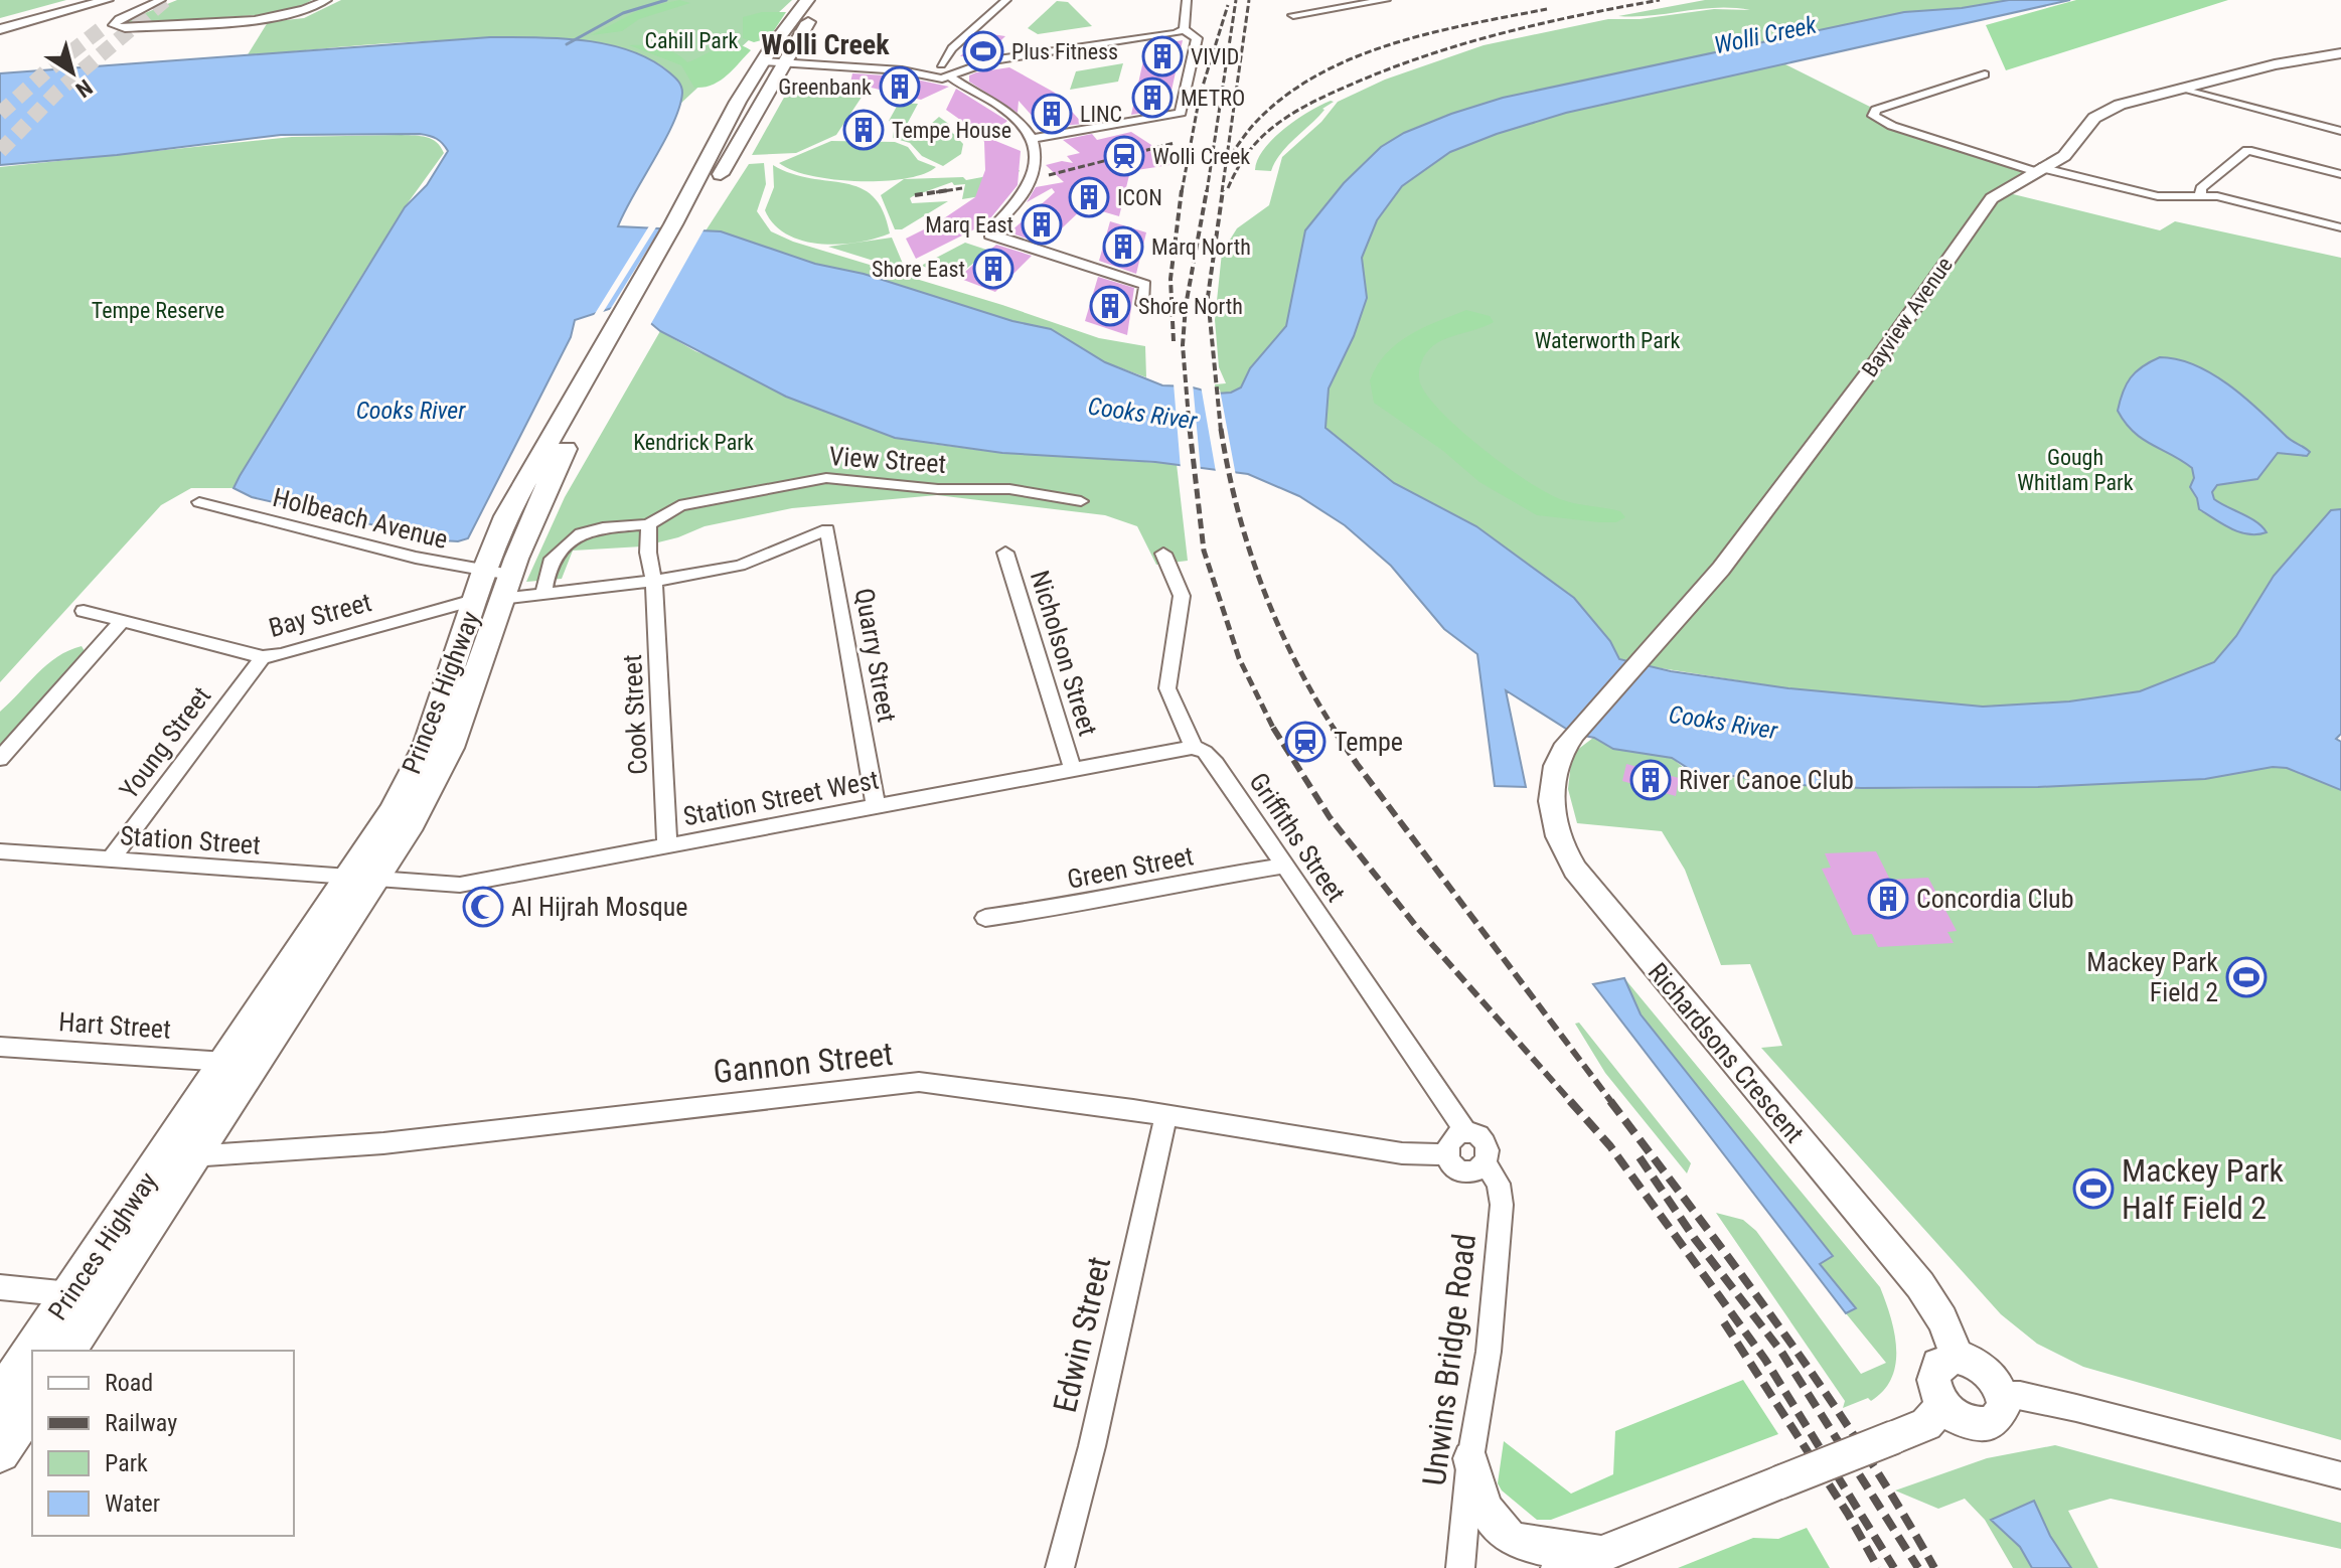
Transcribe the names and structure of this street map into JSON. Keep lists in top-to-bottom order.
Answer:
{
  "streets": {
    "highway": ["Princes Highway"],
    "main road": ["Bayview Avenue", "Richardsons Crescent"],
    "street": [
      "View Street",
      "Holbeach Avenue",
      "Bay Street",
      "Nicholson Street",
      "Quarry Street",
      "Cook Street",
      "Young Street",
      "Station Street West",
      "Griffiths Street",
      "Station Street",
      "Green Street",
      "Hart Street",
      "Gannon Street",
      "Edwin Street",
      "Unwins Bridge Road"
    ]
  },
  "crossings": [
    ["Bayview Avenue", "Richardsons Crescent"],
    ["View Street", "Bay Street"],
    ["Holbeach Avenue", "Bay Street"],
    ["Holbeach Avenue", "Princes Highway"],
    ["Bay Street", "Quarry Street"],
    ["Bay Street", "Princes Highway"],
    ["Bay Street", "Cook Street"],
    ["Bay Street", "Young Street"],
    ["Nicholson Street", "Station Street West"],
    ["Quarry Street", "Station Street West"],
    ["Princes Highway", "Station Street West"],
    ["Princes Highway", "Station Street"],
    ["Princes Highway", "Hart Street"],
    ["Princes Highway", "Gannon Street"],
    ["Cook Street", "Station Street West"],
    ["Young Street", "Station Street"],
    ["Station Street West", "Griffiths Street"],
    ["Station Street West", "Station Street"],
    ["Griffiths Street", "Green Street"],
    ["Griffiths Street", "Gannon Street"],
    ["Griffiths Street", "Unwins Bridge Road"],
    ["Gannon Street", "Edwin Street"],
    ["Gannon Street", "Unwins Bridge Road"]
  ],
  "districts": ["Wolli Creek"],
  "water": ["Wolli Creek", "Cooks River"],
  "parks": [
    "Cahill Park",
    "Tempe Reserve",
    "Waterworth Park",
    "Kendrick Park",
    "Gough Whitlam Park"
  ],
  "places": {
    "sports": ["Plus Fitness", "Mackey Park Field 2", "Mackey Park Half Field 2"],
    "building": [
      "VIVID",
      "Greenbank",
      "METRO",
      "LINC",
      "Tempe House",
      "ICON",
      "Marq East",
      "Marq North",
      "Shore East",
      "Shore North",
      "River Canoe Club",
      "Concordia Club"
    ],
    "station": ["Wolli Creek", "Tempe"],
    "mosque": ["Al Hijrah Mosque"]
  },
  "legend": [
    "Road",
    "Railway",
    "Park",
    "Water"
  ],
  "north": "bottom right"
}
